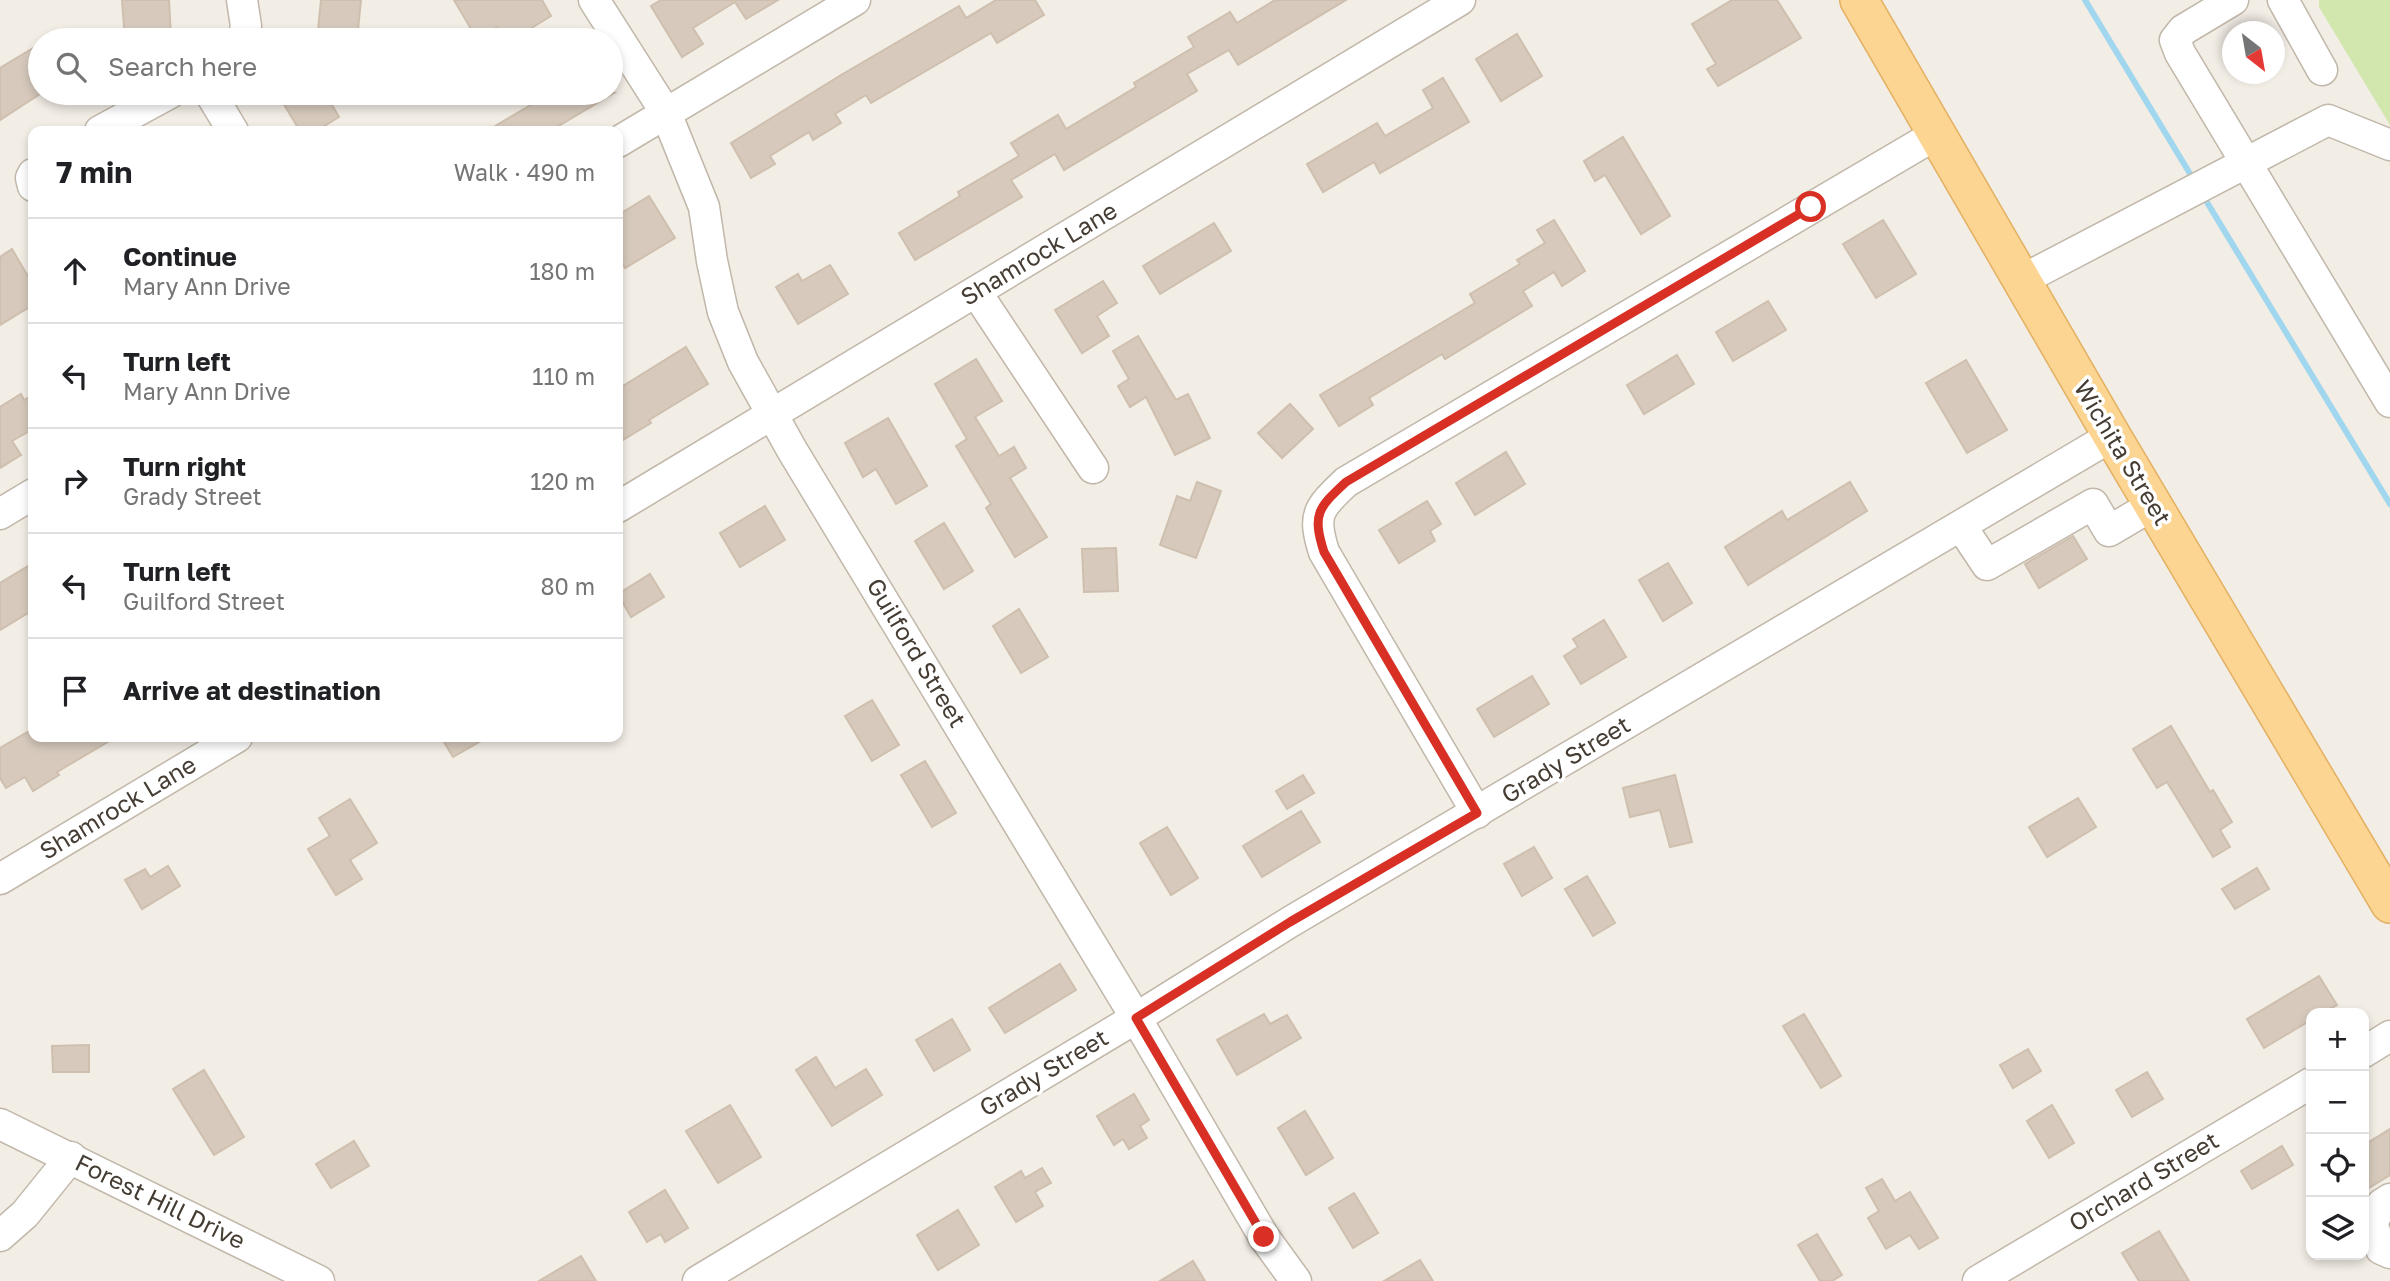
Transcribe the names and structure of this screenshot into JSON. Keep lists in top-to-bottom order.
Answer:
{
  "streets": {
    "main road": ["Wichita Street"],
    "street": [
      "Shamrock Lane",
      "Guilford Street",
      "Grady Street",
      "Orchard Street",
      "Forest Hill Drive"
    ]
  },
  "crossings": [
    ["Shamrock Lane", "Guilford Street"],
    ["Wichita Street", "Grady Street"],
    ["Guilford Street", "Grady Street"]
  ],
  "north": "bottom right",
  "page": {
    "search": "Search here",
    "heading": ["7 min", "Walk · 490 m"],
    "list": [
      ["Continue", "Mary Ann Drive", "180 m"],
      ["Turn left", "Mary Ann Drive", "110 m"],
      ["Turn right", "Grady Street", "120 m"],
      ["Turn left", "Guilford Street", "80 m"],
      "Arrive at destination"
    ],
    "map_buttons": ["+", "−"]
  }
}
